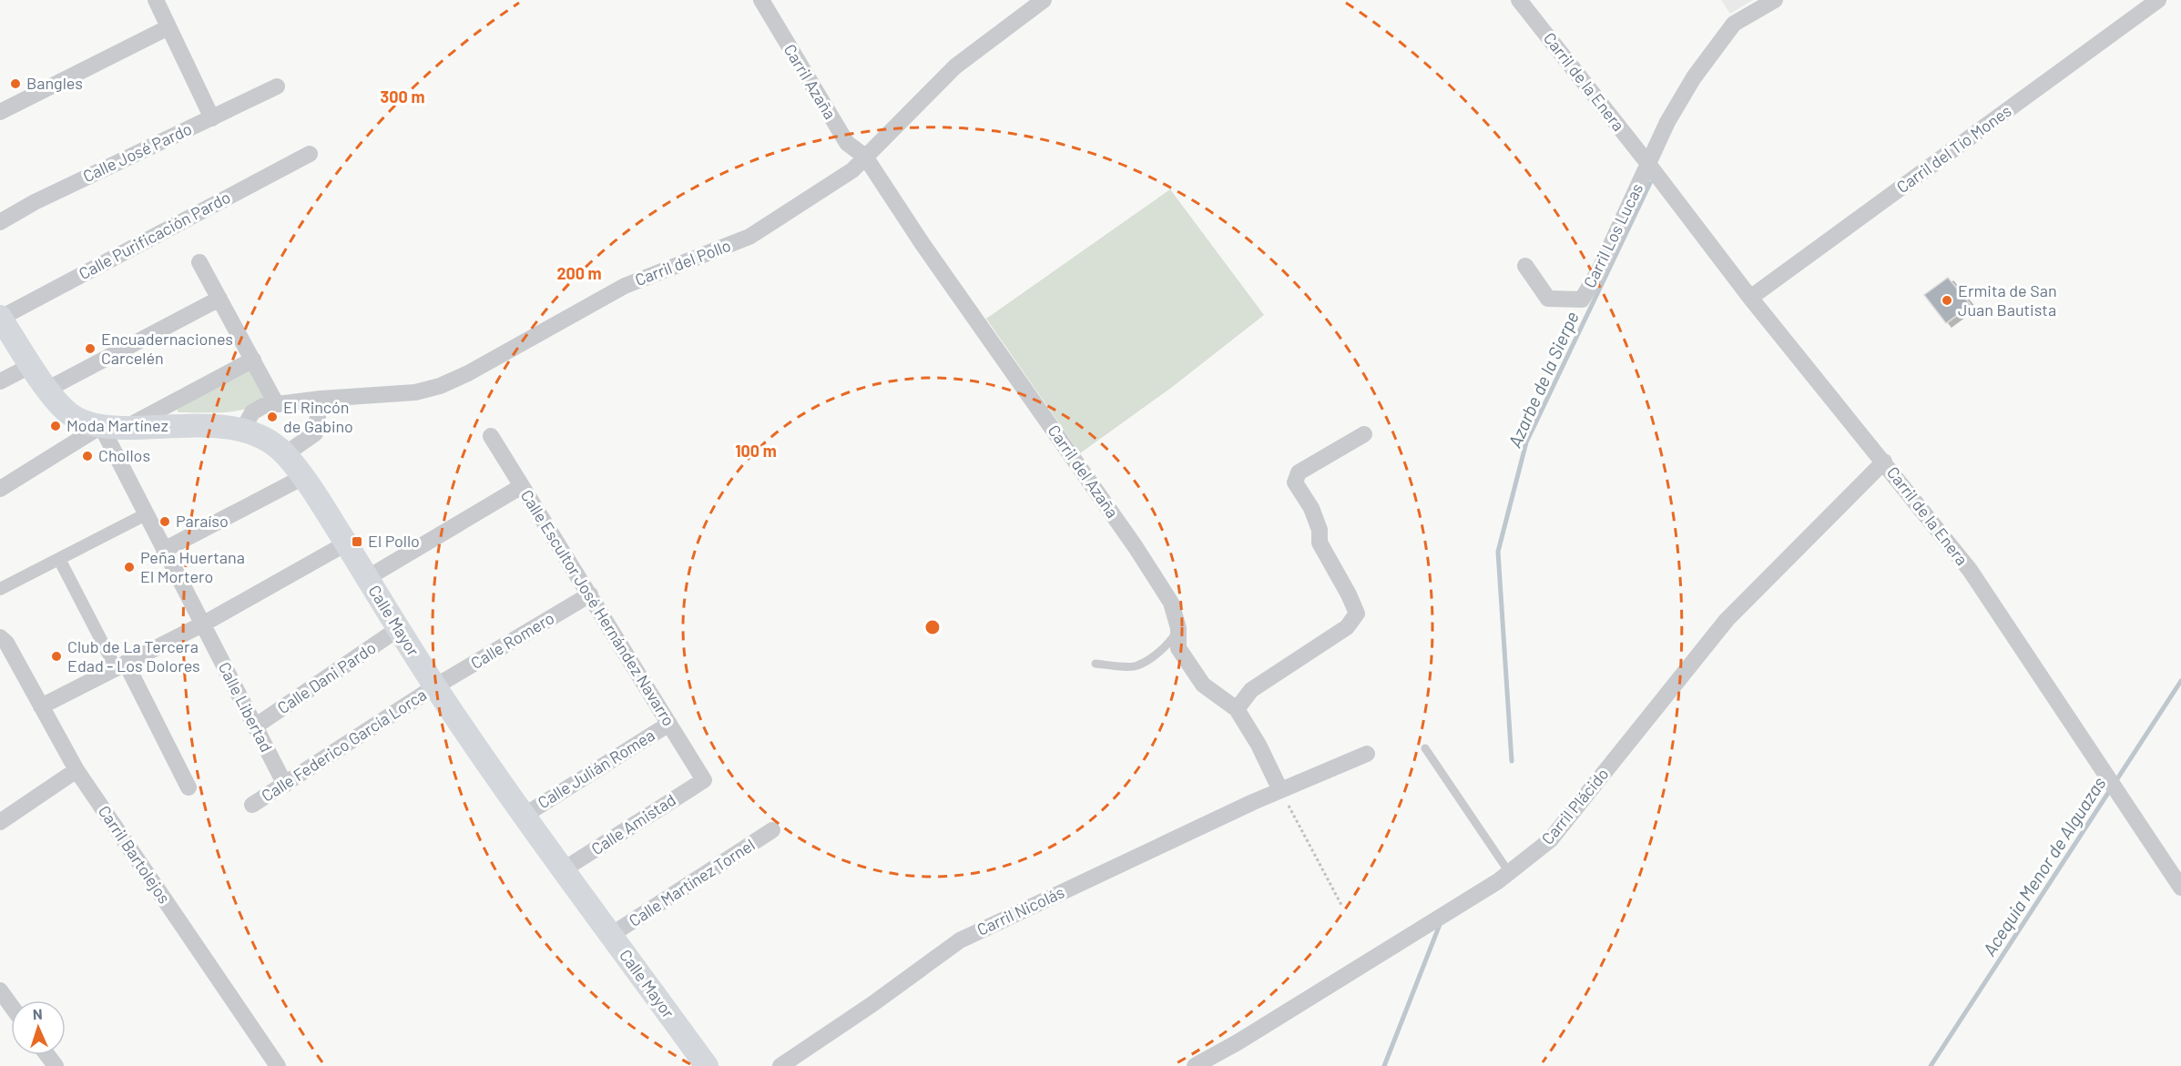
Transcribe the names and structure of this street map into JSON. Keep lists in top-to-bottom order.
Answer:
{
  "streets": {
    "main road": ["Calle Mayor"],
    "street": [
      "Carril Azaña",
      "Carril de la Enera",
      "Carril del Tío Mones",
      "Calle José Pardo",
      "Calle Purificación Pardo",
      "Carril Los Lucas",
      "Carril del Pollo",
      "Carril del Azaña",
      "Calle Escultor José Hernández Navarro",
      "Calle Romero",
      "Calle Dani Pardo",
      "Calle Libertad",
      "Calle Federico García Lorca",
      "Calle Julián Romea",
      "Carril Plácido",
      "Calle Amistad",
      "Carril Bartolejos",
      "Calle Martínez Tornel",
      "Carril Nicolás"
    ]
  },
  "crossings": [
    ["Carril Azaña", "Carril del Pollo"],
    ["Carril Azaña", "Carril del Azaña"],
    ["Carril de la Enera", "Carril del Tío Mones"],
    ["Carril de la Enera", "Carril Los Lucas"],
    ["Carril de la Enera", "Carril Plácido"],
    ["Calle Purificación Pardo", "Calle Mayor"],
    ["Carril del Pollo", "Carril del Azaña"],
    ["Carril del Pollo", "Calle Mayor"],
    ["Carril del Azaña", "Carril Nicolás"],
    ["Calle Escultor José Hernández Navarro", "Calle Romero"],
    ["Calle Escultor José Hernández Navarro", "Calle Julián Romea"],
    ["Calle Escultor José Hernández Navarro", "Calle Amistad"],
    ["Calle Mayor", "Calle Romero"],
    ["Calle Mayor", "Calle Dani Pardo"],
    ["Calle Mayor", "Calle Libertad"],
    ["Calle Mayor", "Calle Federico García Lorca"],
    ["Calle Mayor", "Calle Julián Romea"],
    ["Calle Mayor", "Calle Amistad"],
    ["Calle Mayor", "Calle Martínez Tornel"],
    ["Calle Romero", "Calle Federico García Lorca"],
    ["Calle Dani Pardo", "Calle Libertad"],
    ["Calle Libertad", "Calle Federico García Lorca"]
  ],
  "water": ["Azarbe de la Sierpe", "Acequia Menor de Alguazas"],
  "places": {
    "other": [
      "Bangles",
      "Ermita de San Juan Bautista",
      "Encuadernaciones Carcelén",
      "El Rincón de Gabino",
      "Moda Martínez",
      "Chollos",
      "Paraíso",
      "Peña Huertana El Mortero",
      "Club de La Tercera Edad - Los Dolores"
    ],
    "transit": ["El Pollo"]
  },
  "north": "top",
  "rings": ["300 m", "200 m", "100 m"]
}
